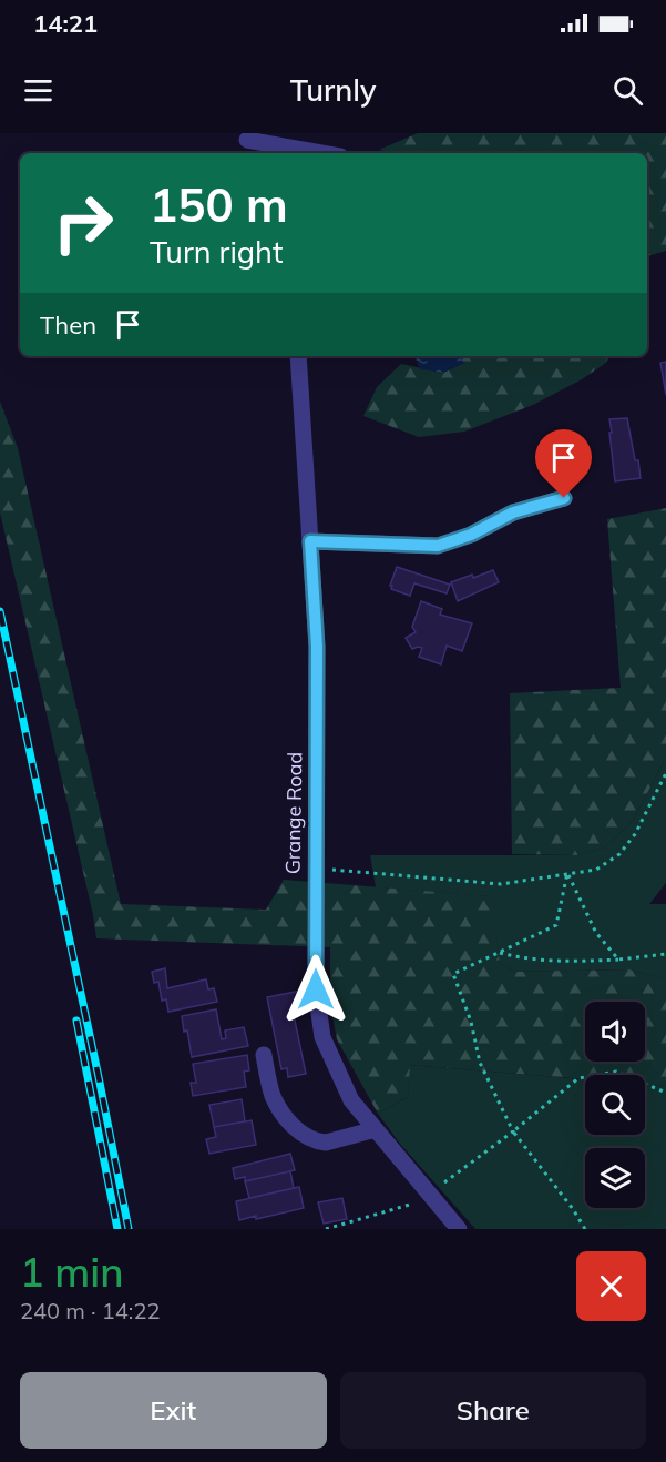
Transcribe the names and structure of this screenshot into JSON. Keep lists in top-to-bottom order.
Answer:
{
  "streets": {
    "street": ["Grange Road"]
  },
  "page": {
    "status": "14:21",
    "header": "Turnly",
    "turn": ["150 m", "Turn right"],
    "then": "Then",
    "heading": ["1 min", "240 m · 14:22"],
    "buttons": ["Exit", "Share"]
  }
}
